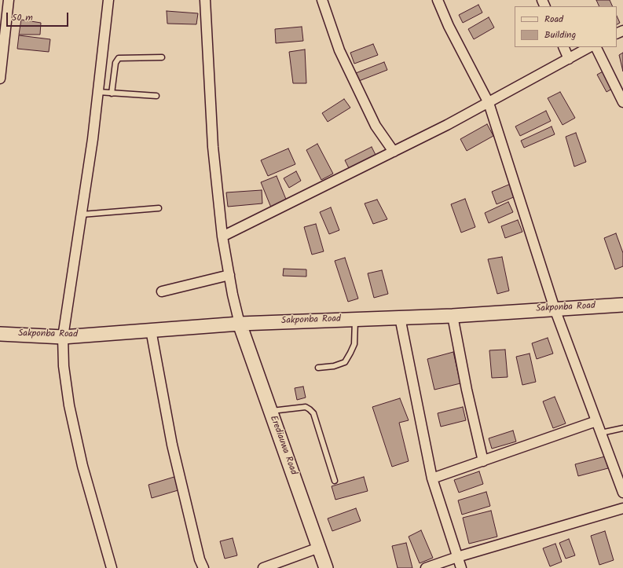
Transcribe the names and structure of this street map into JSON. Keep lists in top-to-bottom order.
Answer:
{
  "streets": {
    "main road": ["Sakponba Road", "Erediauwa Road"]
  },
  "crossings": [
    ["Sakponba Road", "Erediauwa Road"]
  ],
  "legend": ["Road", "Building"],
  "scale_bar": "50 m"
}
